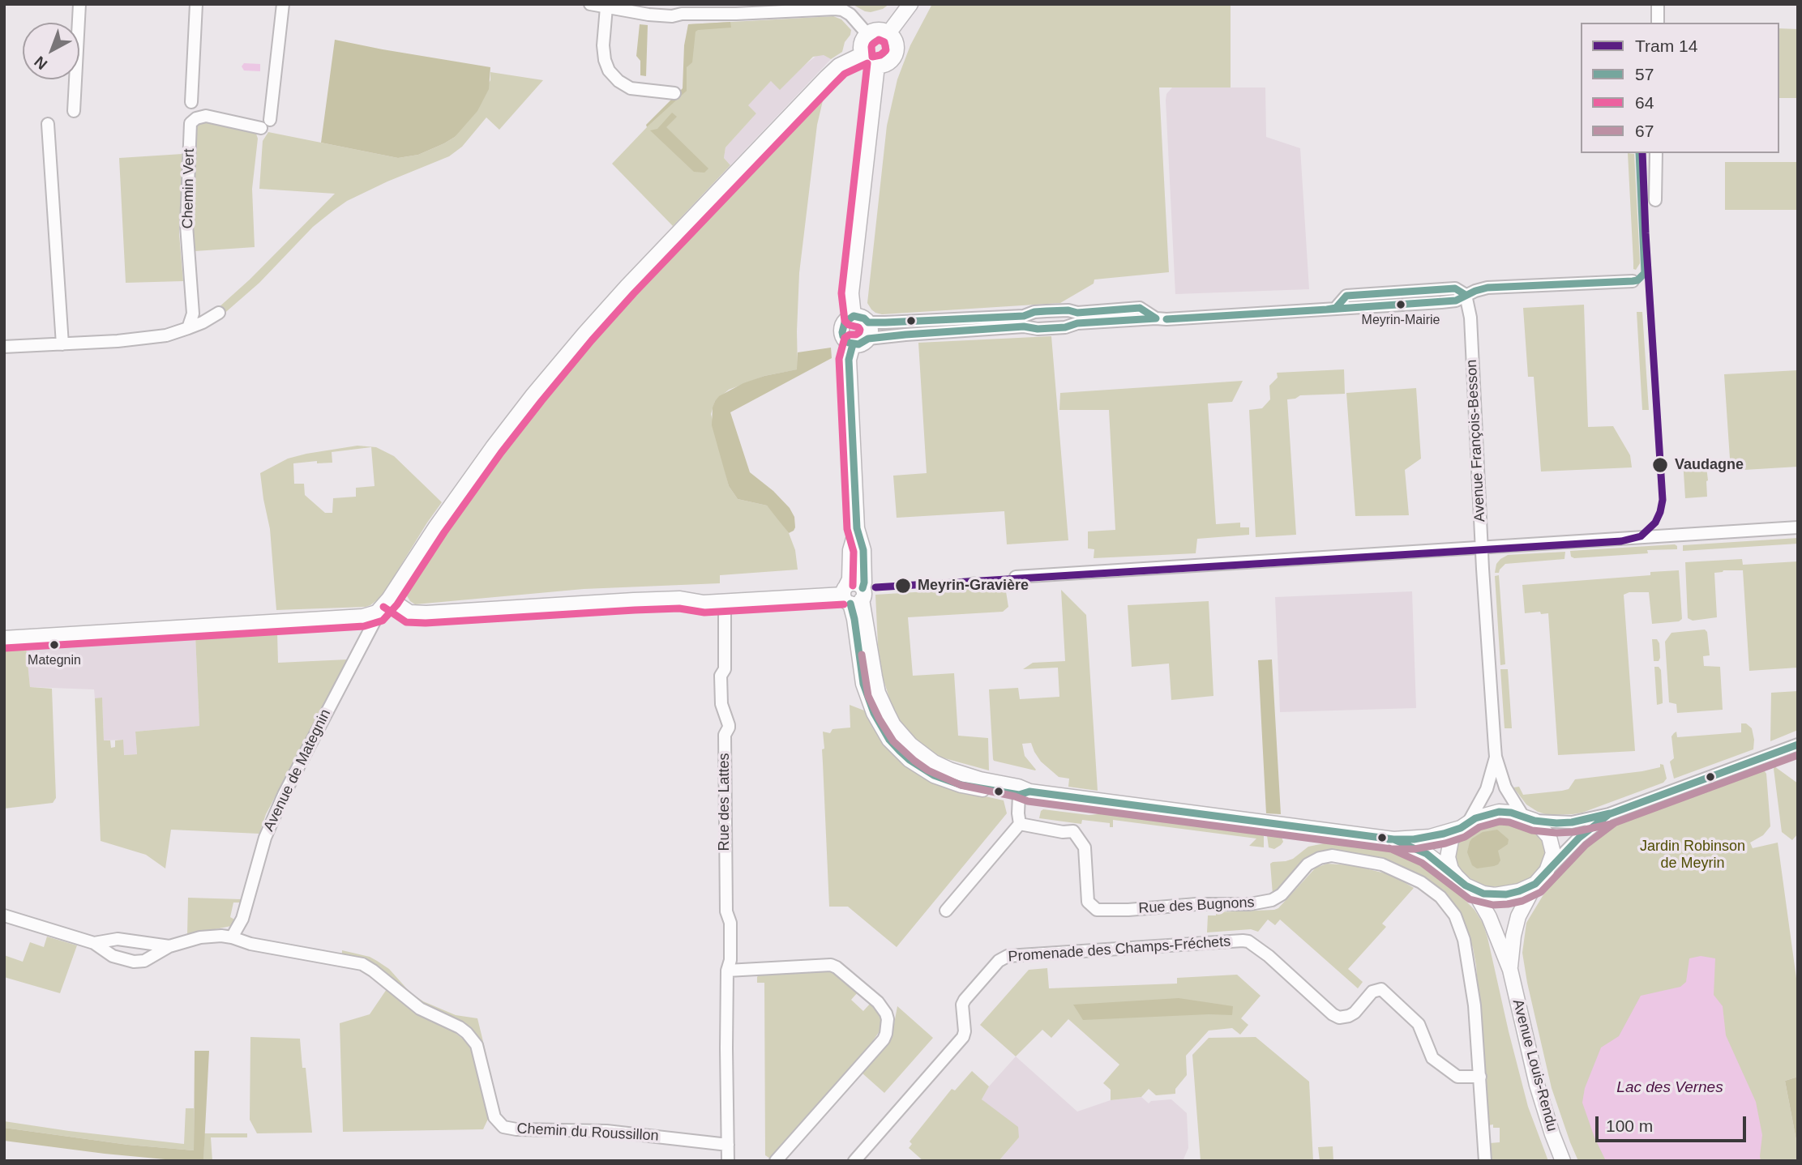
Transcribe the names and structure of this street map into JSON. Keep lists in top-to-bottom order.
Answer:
{
  "streets": {
    "main road": ["Avenue Louis-Rendu"],
    "street": [
      "Chemin Vert",
      "Avenue François-Besson",
      "Avenue de Mategnin",
      "Rue des Lattes",
      "Rue des Bugnons",
      "Promenade des Champs-Fréchets",
      "Chemin du Roussillon"
    ]
  },
  "crossings": [
    ["Avenue François-Besson", "Avenue Louis-Rendu"],
    ["Avenue de Mategnin", "Chemin du Roussillon"],
    ["Rue des Lattes", "Chemin du Roussillon"],
    ["Rue des Bugnons", "Promenade des Champs-Fréchets"]
  ],
  "water": ["Lac des Vernes"],
  "parks": ["Jardin Robinson de Meyrin"],
  "places": [
    "Meyrin-Mairie",
    "Vaudagne",
    "Meyrin-Gravière",
    "Mategnin"
  ],
  "lines": [
    "transit line 64",
    "tram line 14",
    "transit line 57",
    "transit line 67"
  ],
  "legend": [
    "Tram 14",
    "57",
    "64",
    "67"
  ],
  "scale_bar": "100 m",
  "north": "bottom left"
}
